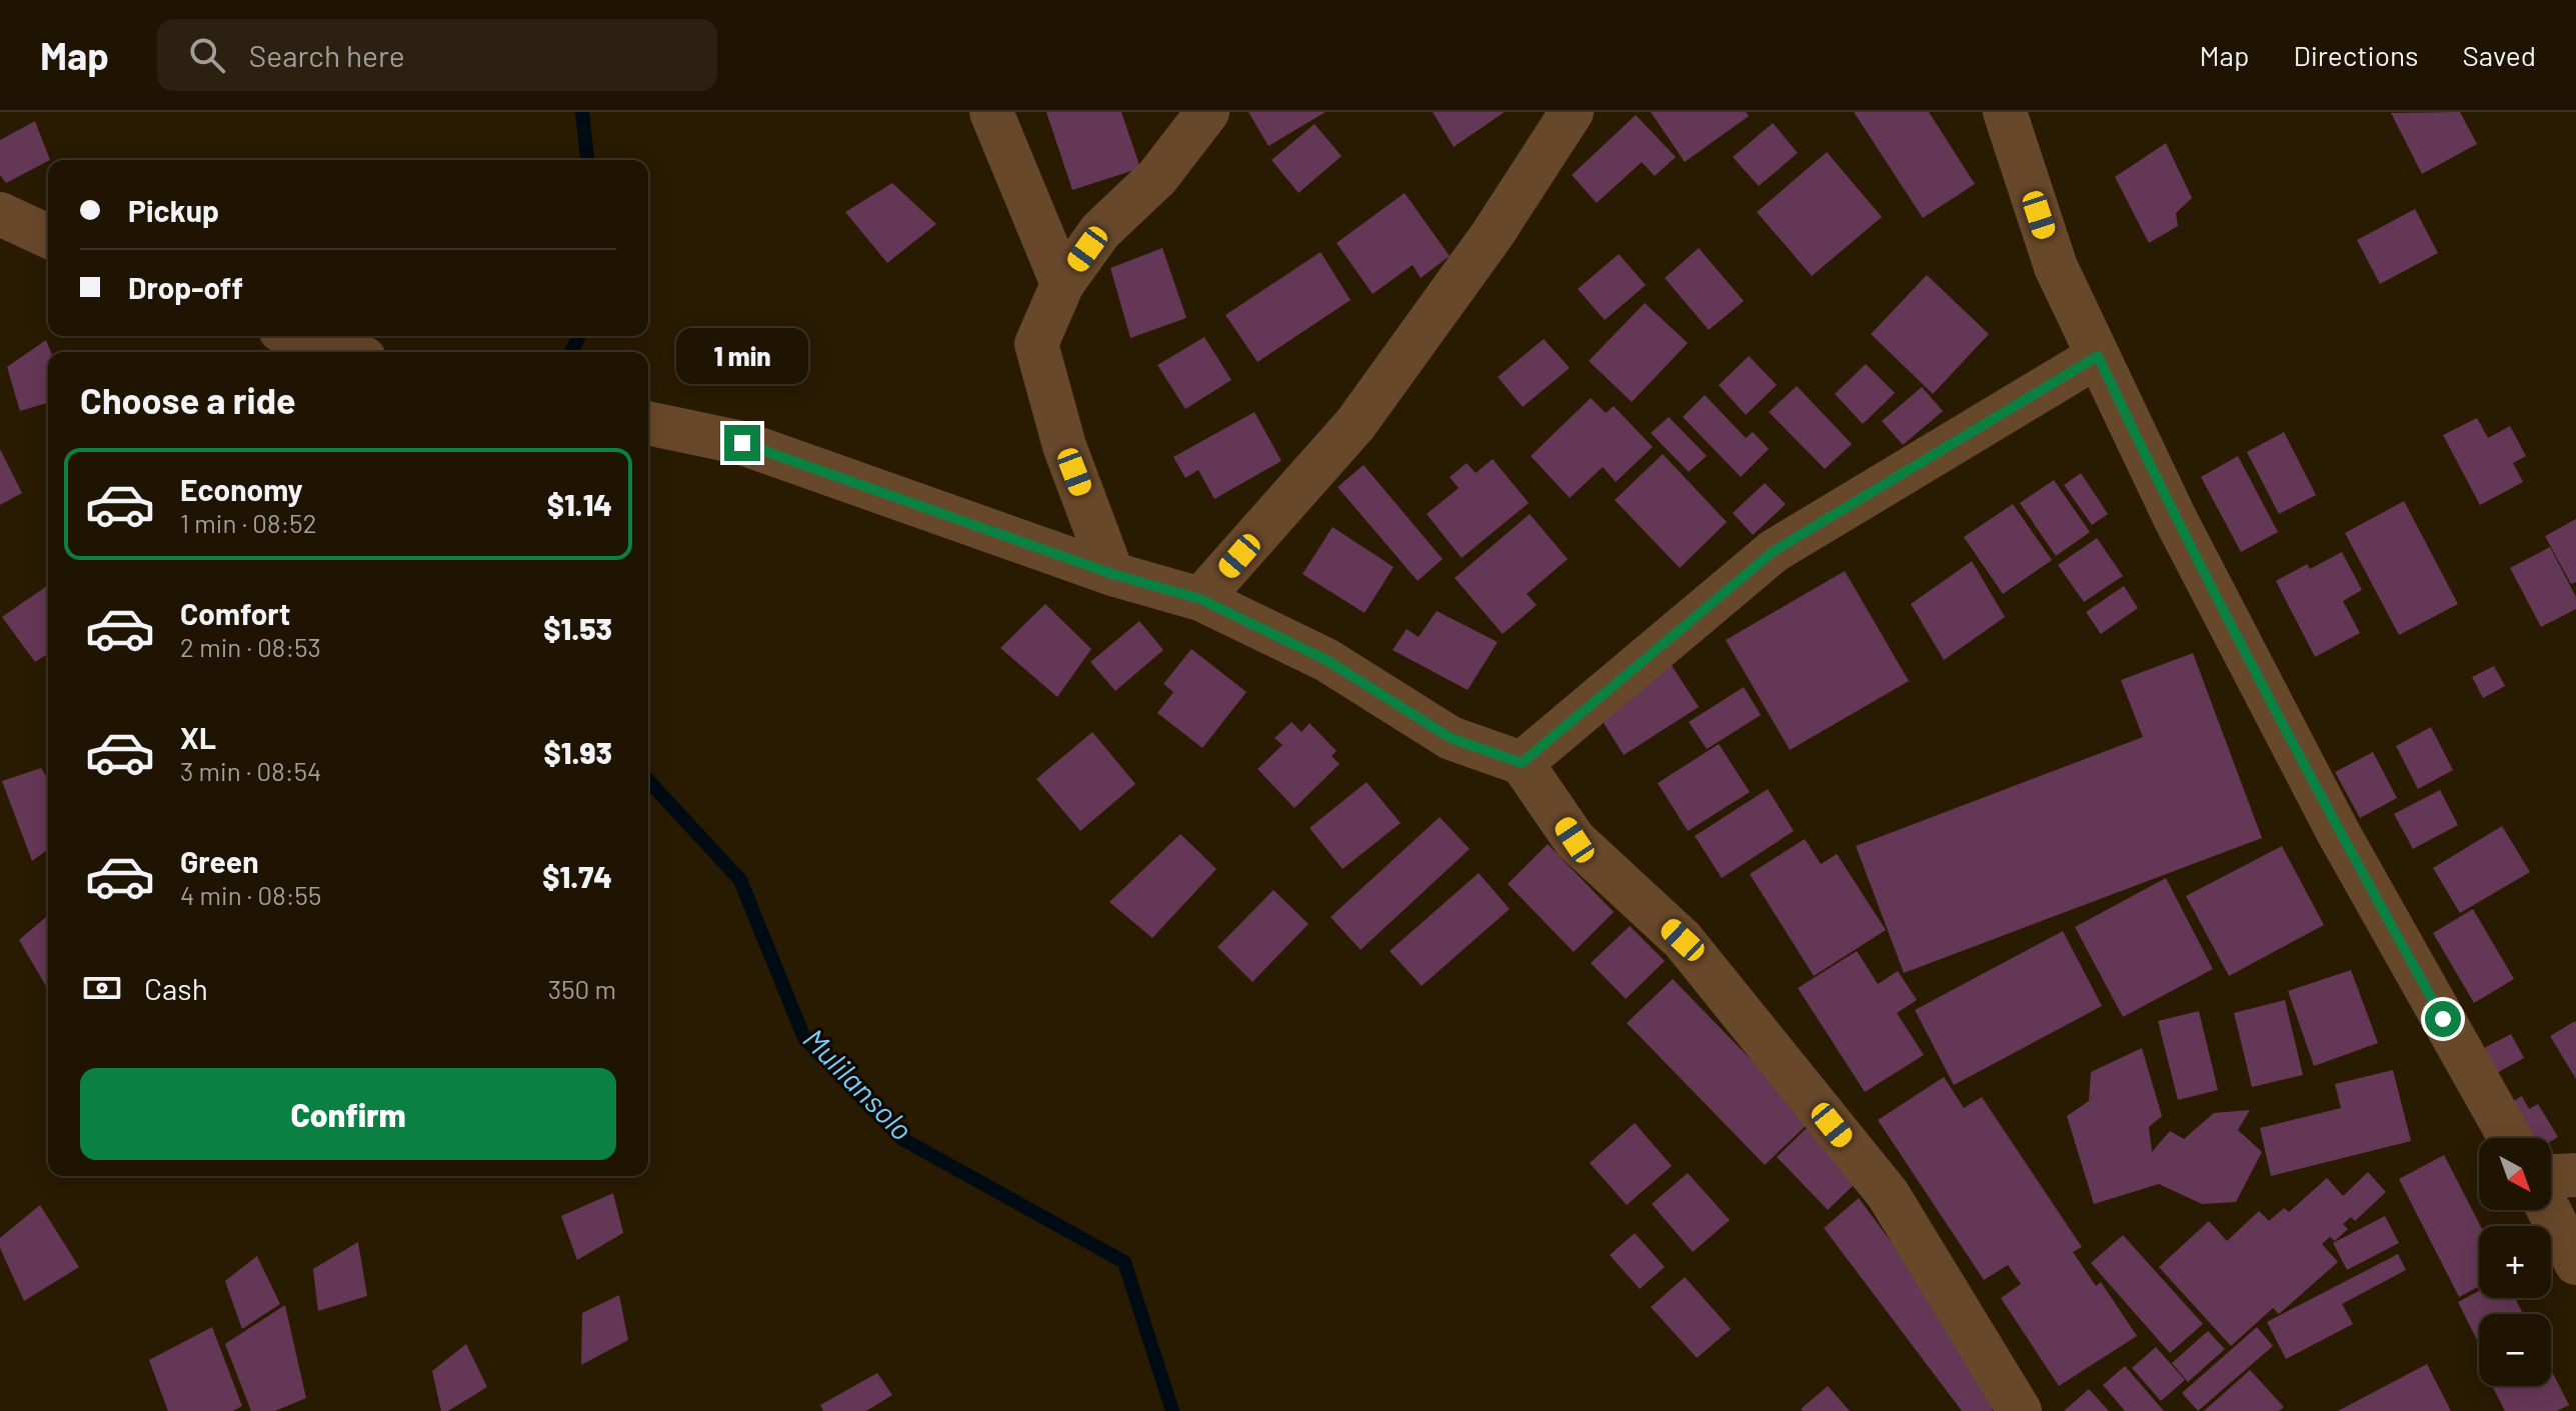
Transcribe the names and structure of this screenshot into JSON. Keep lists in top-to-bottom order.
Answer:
{
  "water": ["Mulilansolo"],
  "north": "bottom right",
  "page": {
    "header": "Map",
    "search": "Search here",
    "nav": ["Map", "Directions", "Saved"],
    "banner": ["Pickup", "Drop-off"],
    "bubble": "1 min",
    "heading": "Choose a ride",
    "list": [
      {
        "name": "Economy",
        "note": "1 min · 08:52",
        "value": "$1.14"
      },
      {
        "name": "Comfort",
        "note": "2 min · 08:53",
        "value": "$1.53"
      },
      {
        "name": "XL",
        "note": "3 min · 08:54",
        "value": "$1.93"
      },
      {
        "name": "Green",
        "note": "4 min · 08:55",
        "value": "$1.74"
      }
    ],
    "pay": ["Cash", "350 m"],
    "buttons": "Confirm",
    "map_buttons": ["+", "−"]
  }
}
